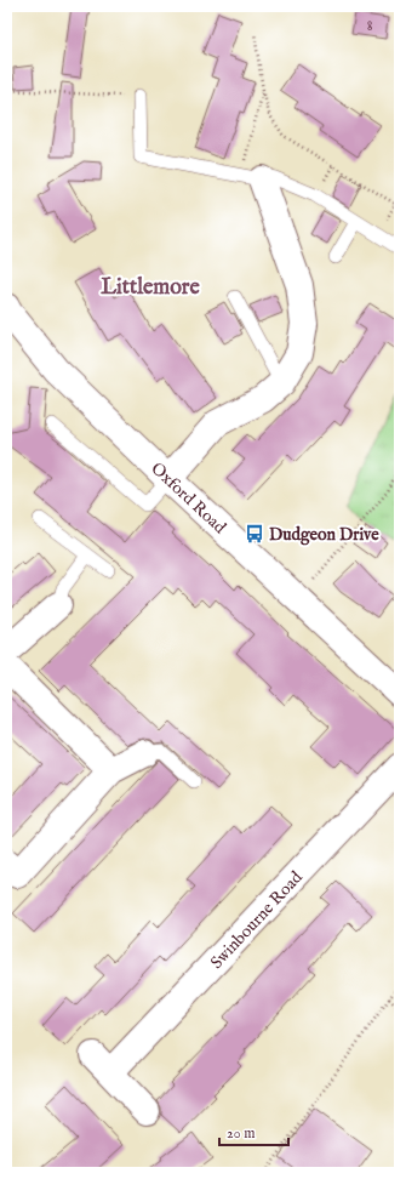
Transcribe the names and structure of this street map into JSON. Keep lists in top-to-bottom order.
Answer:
{
  "streets": {
    "street": ["Oxford Road", "Swinbourne Road"]
  },
  "districts": ["Littlemore"],
  "places": {
    "bus stop": ["Dudgeon Drive"]
  },
  "house_numbers": ["8"],
  "scale_bar": "20 m"
}
